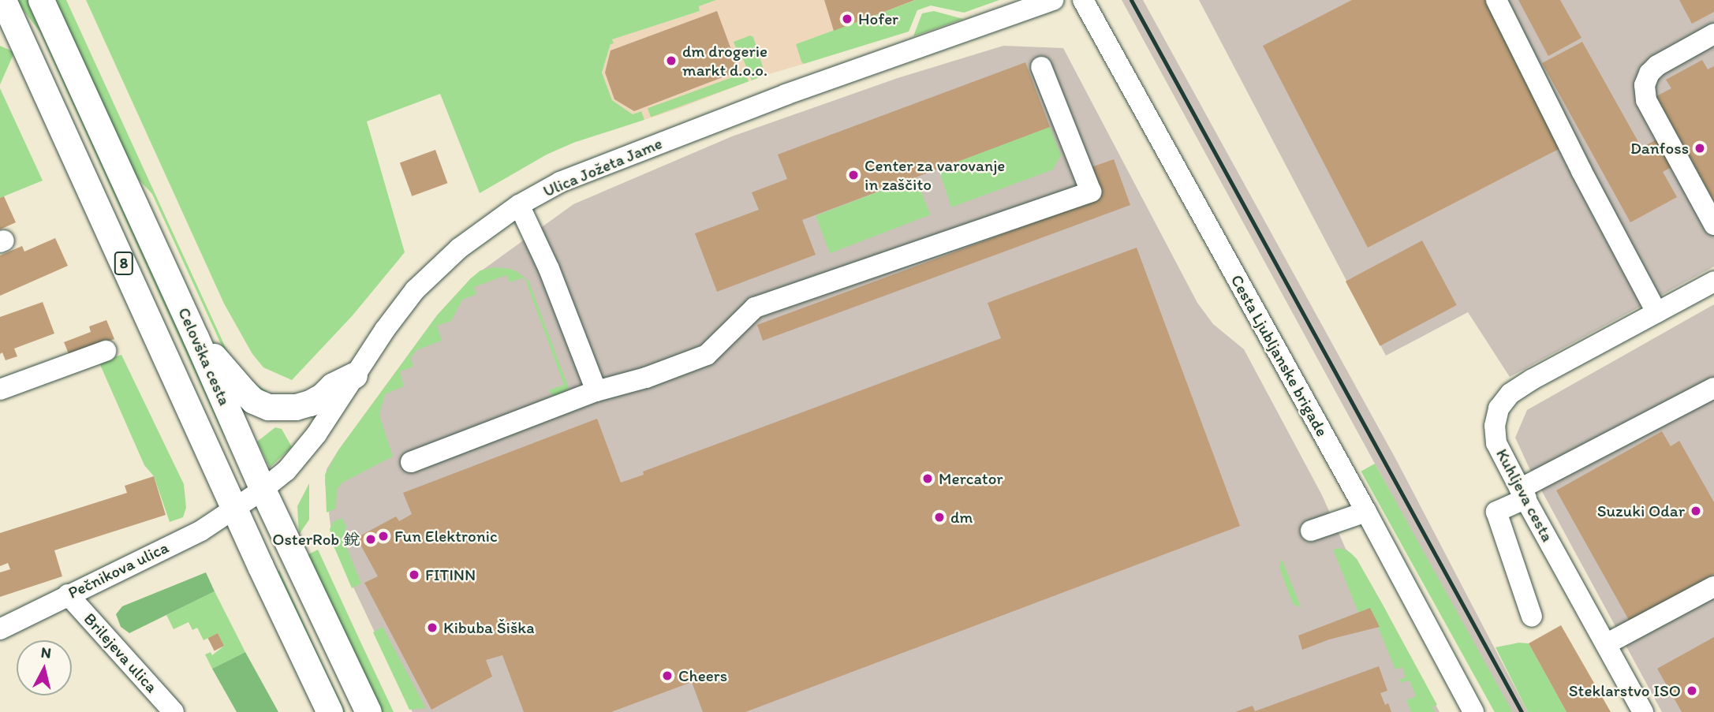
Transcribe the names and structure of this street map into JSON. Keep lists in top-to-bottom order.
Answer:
{
  "streets": {
    "main road": ["8", "Celovška cesta"],
    "street": [
      "Ulica Jožeta Jame",
      "Cesta Ljubljanske brigade",
      "Kuhljeva cesta",
      "Pečnikova ulica",
      "Brilejeva ulica"
    ]
  },
  "crossings": [
    ["Ulica Jožeta Jame", "Celovška cesta"],
    ["Ulica Jožeta Jame", "Pečnikova ulica"],
    ["Celovška cesta", "Pečnikova ulica"],
    ["Pečnikova ulica", "Brilejeva ulica"]
  ],
  "places": [
    "Hofer",
    "dm drogerie markt d.o.o.",
    "Danfoss",
    "Center za varovanje in zaščito",
    "Mercator",
    "Suzuki Odar",
    "dm",
    "Fun Elektronic",
    "OsterRob 銳",
    "FITINN",
    "Kibuba Šiška",
    "Cheers",
    "Steklarstvo ISO"
  ],
  "north": "top"
}
